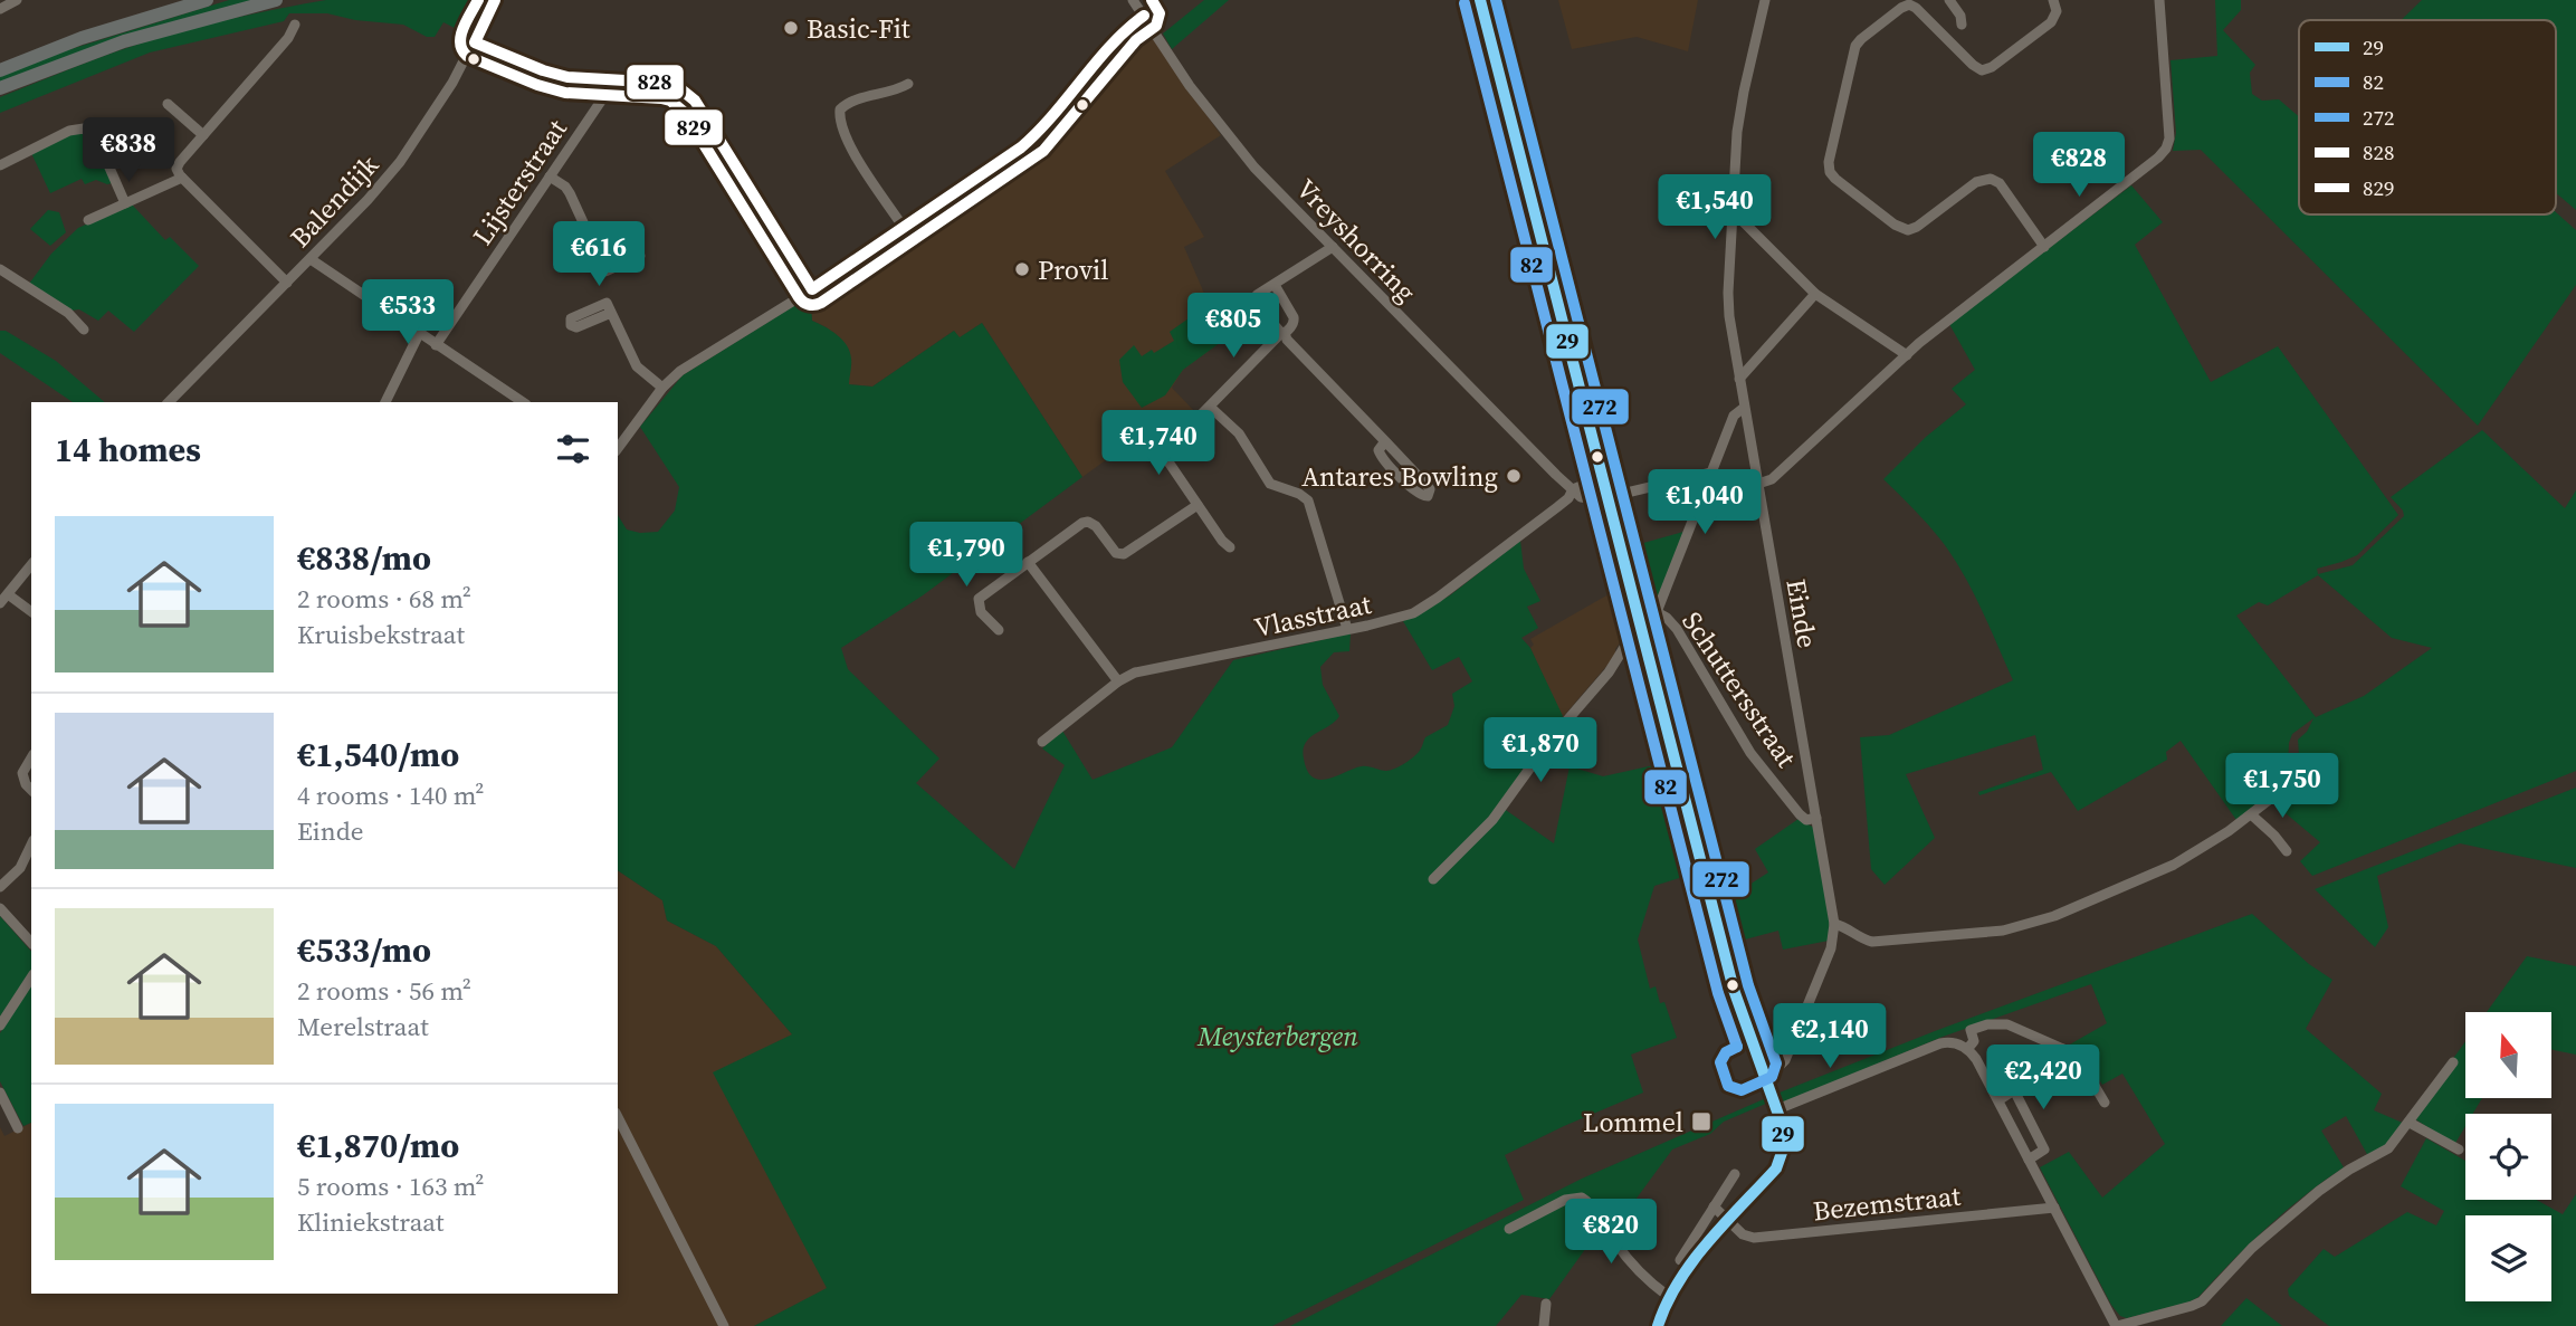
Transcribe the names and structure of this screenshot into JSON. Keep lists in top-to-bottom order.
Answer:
{
  "streets": {
    "street": [
      "Lijsterstraat",
      "Balendijk",
      "Vreyshorring",
      "Einde",
      "Vlasstraat",
      "Schuttersstraat",
      "Bezemstraat"
    ]
  },
  "crossings": [
    ["Vreyshorring", "Vlasstraat"],
    ["Einde", "Schuttersstraat"]
  ],
  "parks": ["Meysterbergen"],
  "places": {
    "other": ["Basic-Fit", "Provil", "Antares Bowling"],
    "transit": ["Lommel"]
  },
  "lines": [
    "transit line 29",
    "transit line 272",
    "transit line 828",
    "transit line 829",
    "transit line 82"
  ],
  "legend": [
    "29",
    "82",
    "272",
    "828",
    "829"
  ],
  "north": "top",
  "page": {
    "price": [
      "€838",
      "€828",
      "€1,540",
      "€616",
      "€533",
      "€805",
      "€1,740",
      "€1,040",
      "€1,790",
      "€1,870",
      "€1,750",
      "€2,140",
      "€2,420",
      "€820"
    ],
    "heading": "14 homes",
    "list": [
      {
        "name": "€838/mo",
        "note": "2 rooms · 68 m² · Kruisbekstraat"
      },
      {
        "name": "€1,540/mo",
        "note": "4 rooms · 140 m² · Einde"
      },
      {
        "name": "€533/mo",
        "note": "2 rooms · 56 m² · Merelstraat"
      },
      {
        "name": "€1,870/mo",
        "note": "5 rooms · 163 m² · Kliniekstraat"
      }
    ]
  }
}
